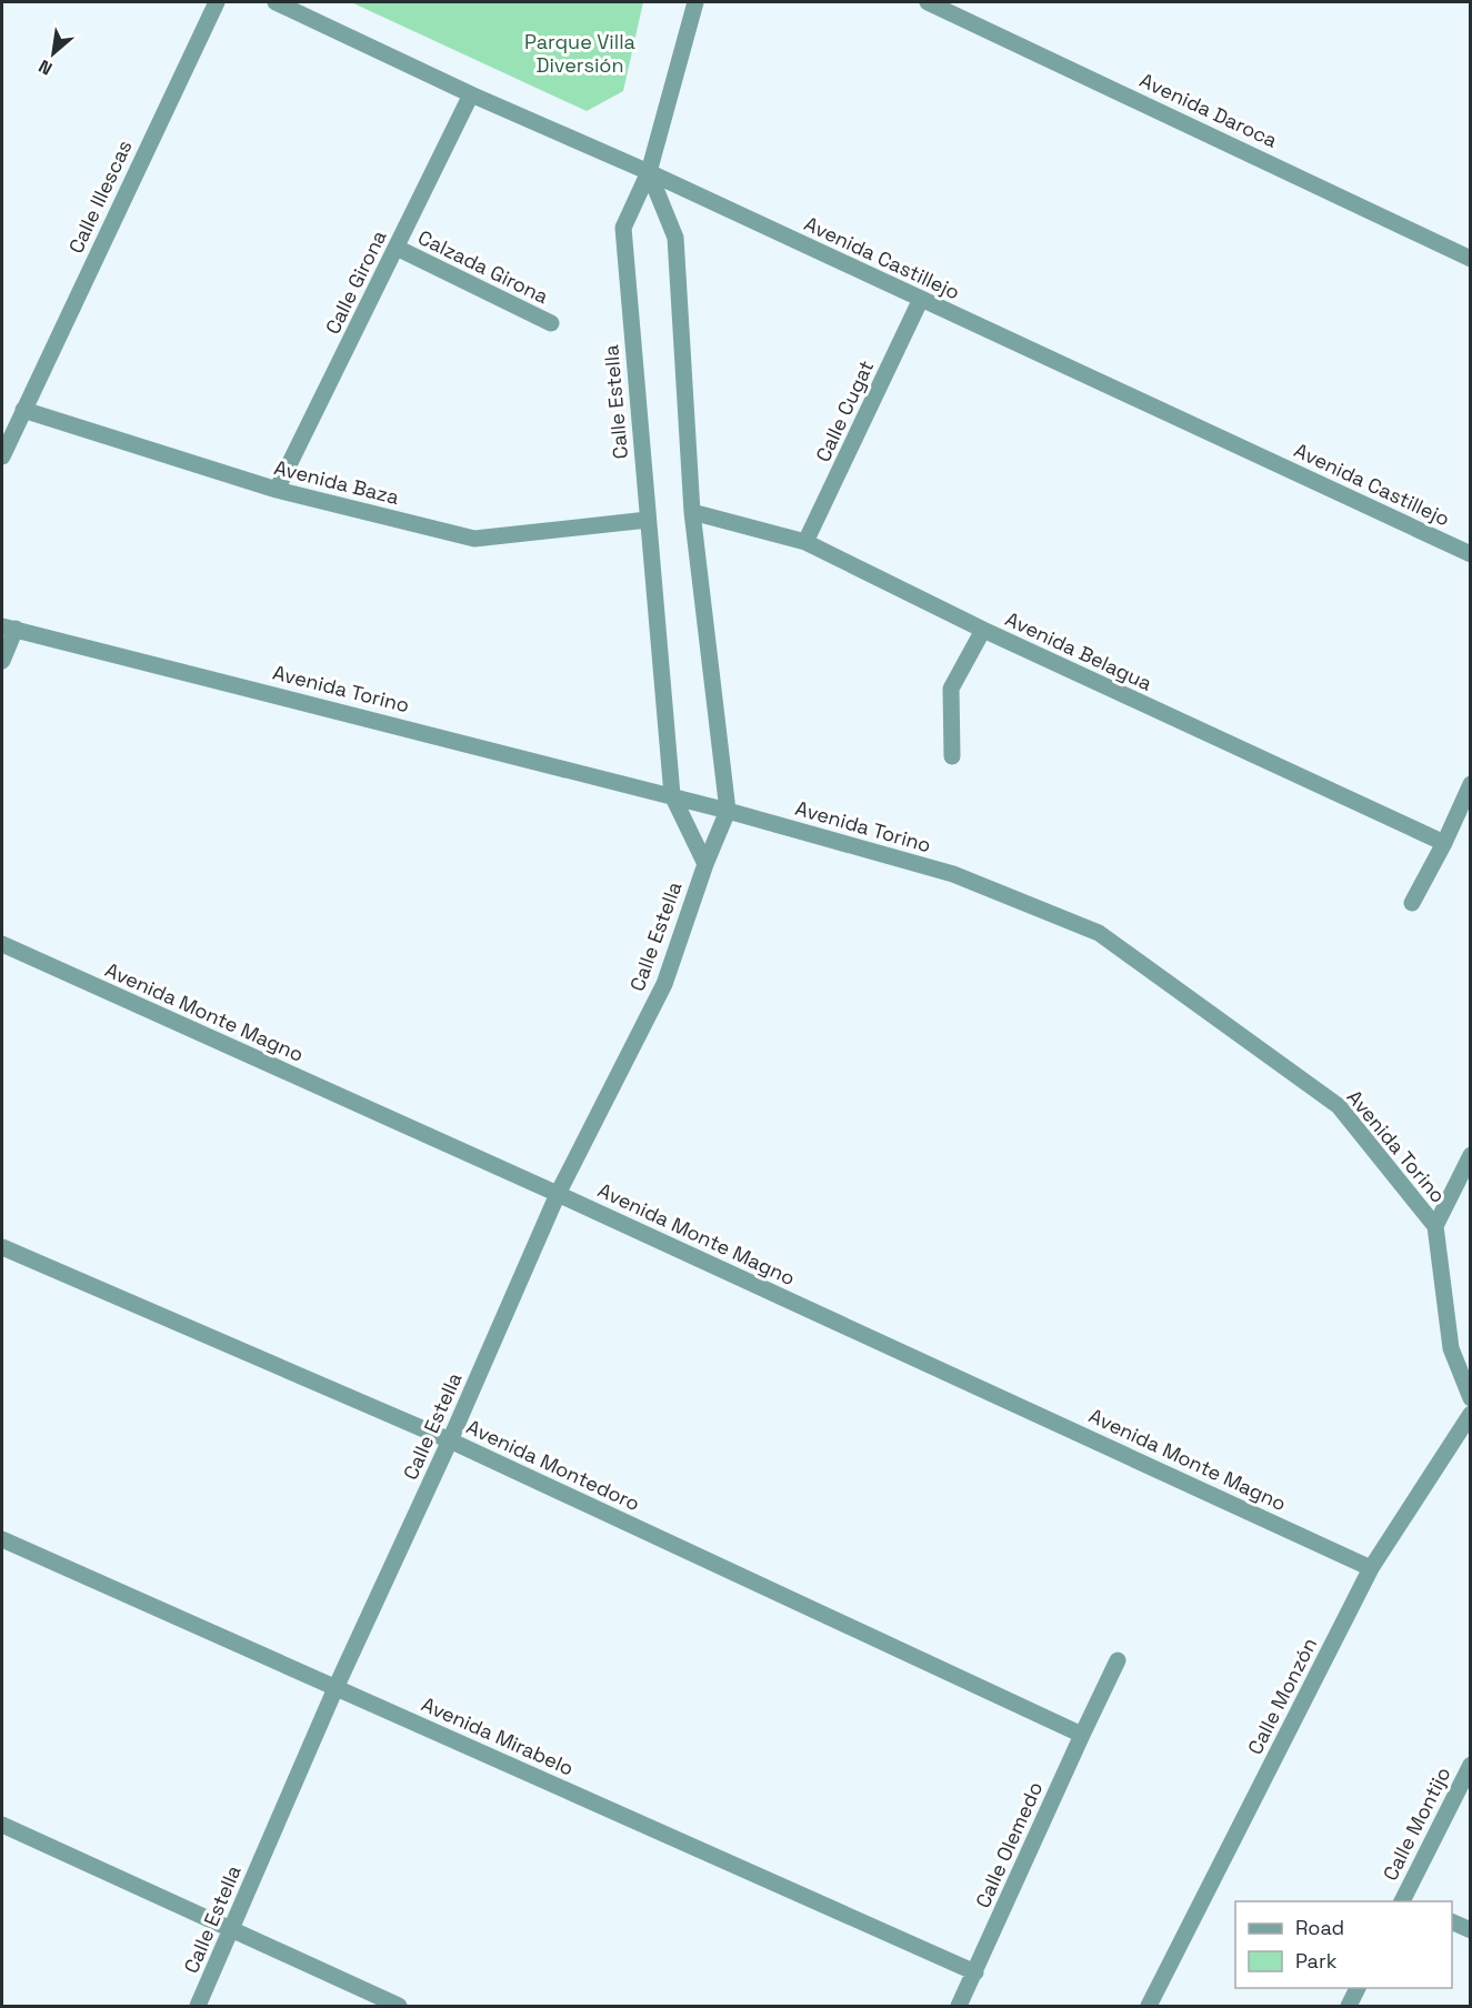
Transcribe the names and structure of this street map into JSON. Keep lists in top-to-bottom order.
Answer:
{
  "streets": {
    "street": [
      "Avenida Daroca",
      "Calle Illescas",
      "Avenida Castillejo",
      "Calzada Girona",
      "Calle Girona",
      "Calle Estella",
      "Calle Cugat",
      "Avenida Baza",
      "Avenida Belagua",
      "Avenida Torino",
      "Avenida Monte Magno",
      "Avenida Montedoro",
      "Calle Monzón",
      "Avenida Mirabelo",
      "Calle Montijo",
      "Calle Olemedo"
    ]
  },
  "crossings": [
    ["Calle Illescas", "Avenida Baza"],
    ["Avenida Castillejo", "Calle Girona"],
    ["Avenida Castillejo", "Calle Estella"],
    ["Avenida Castillejo", "Calle Cugat"],
    ["Calzada Girona", "Calle Girona"],
    ["Calle Girona", "Avenida Baza"],
    ["Calle Estella", "Avenida Baza"],
    ["Calle Estella", "Avenida Torino"],
    ["Calle Estella", "Avenida Monte Magno"],
    ["Calle Estella", "Avenida Montedoro"],
    ["Calle Estella", "Avenida Mirabelo"],
    ["Calle Cugat", "Avenida Belagua"],
    ["Avenida Monte Magno", "Calle Monzón"],
    ["Avenida Montedoro", "Calle Olemedo"],
    ["Avenida Mirabelo", "Calle Olemedo"]
  ],
  "parks": ["Parque Villa Diversión"],
  "legend": ["Road", "Park"],
  "north": "bottom left"
}
